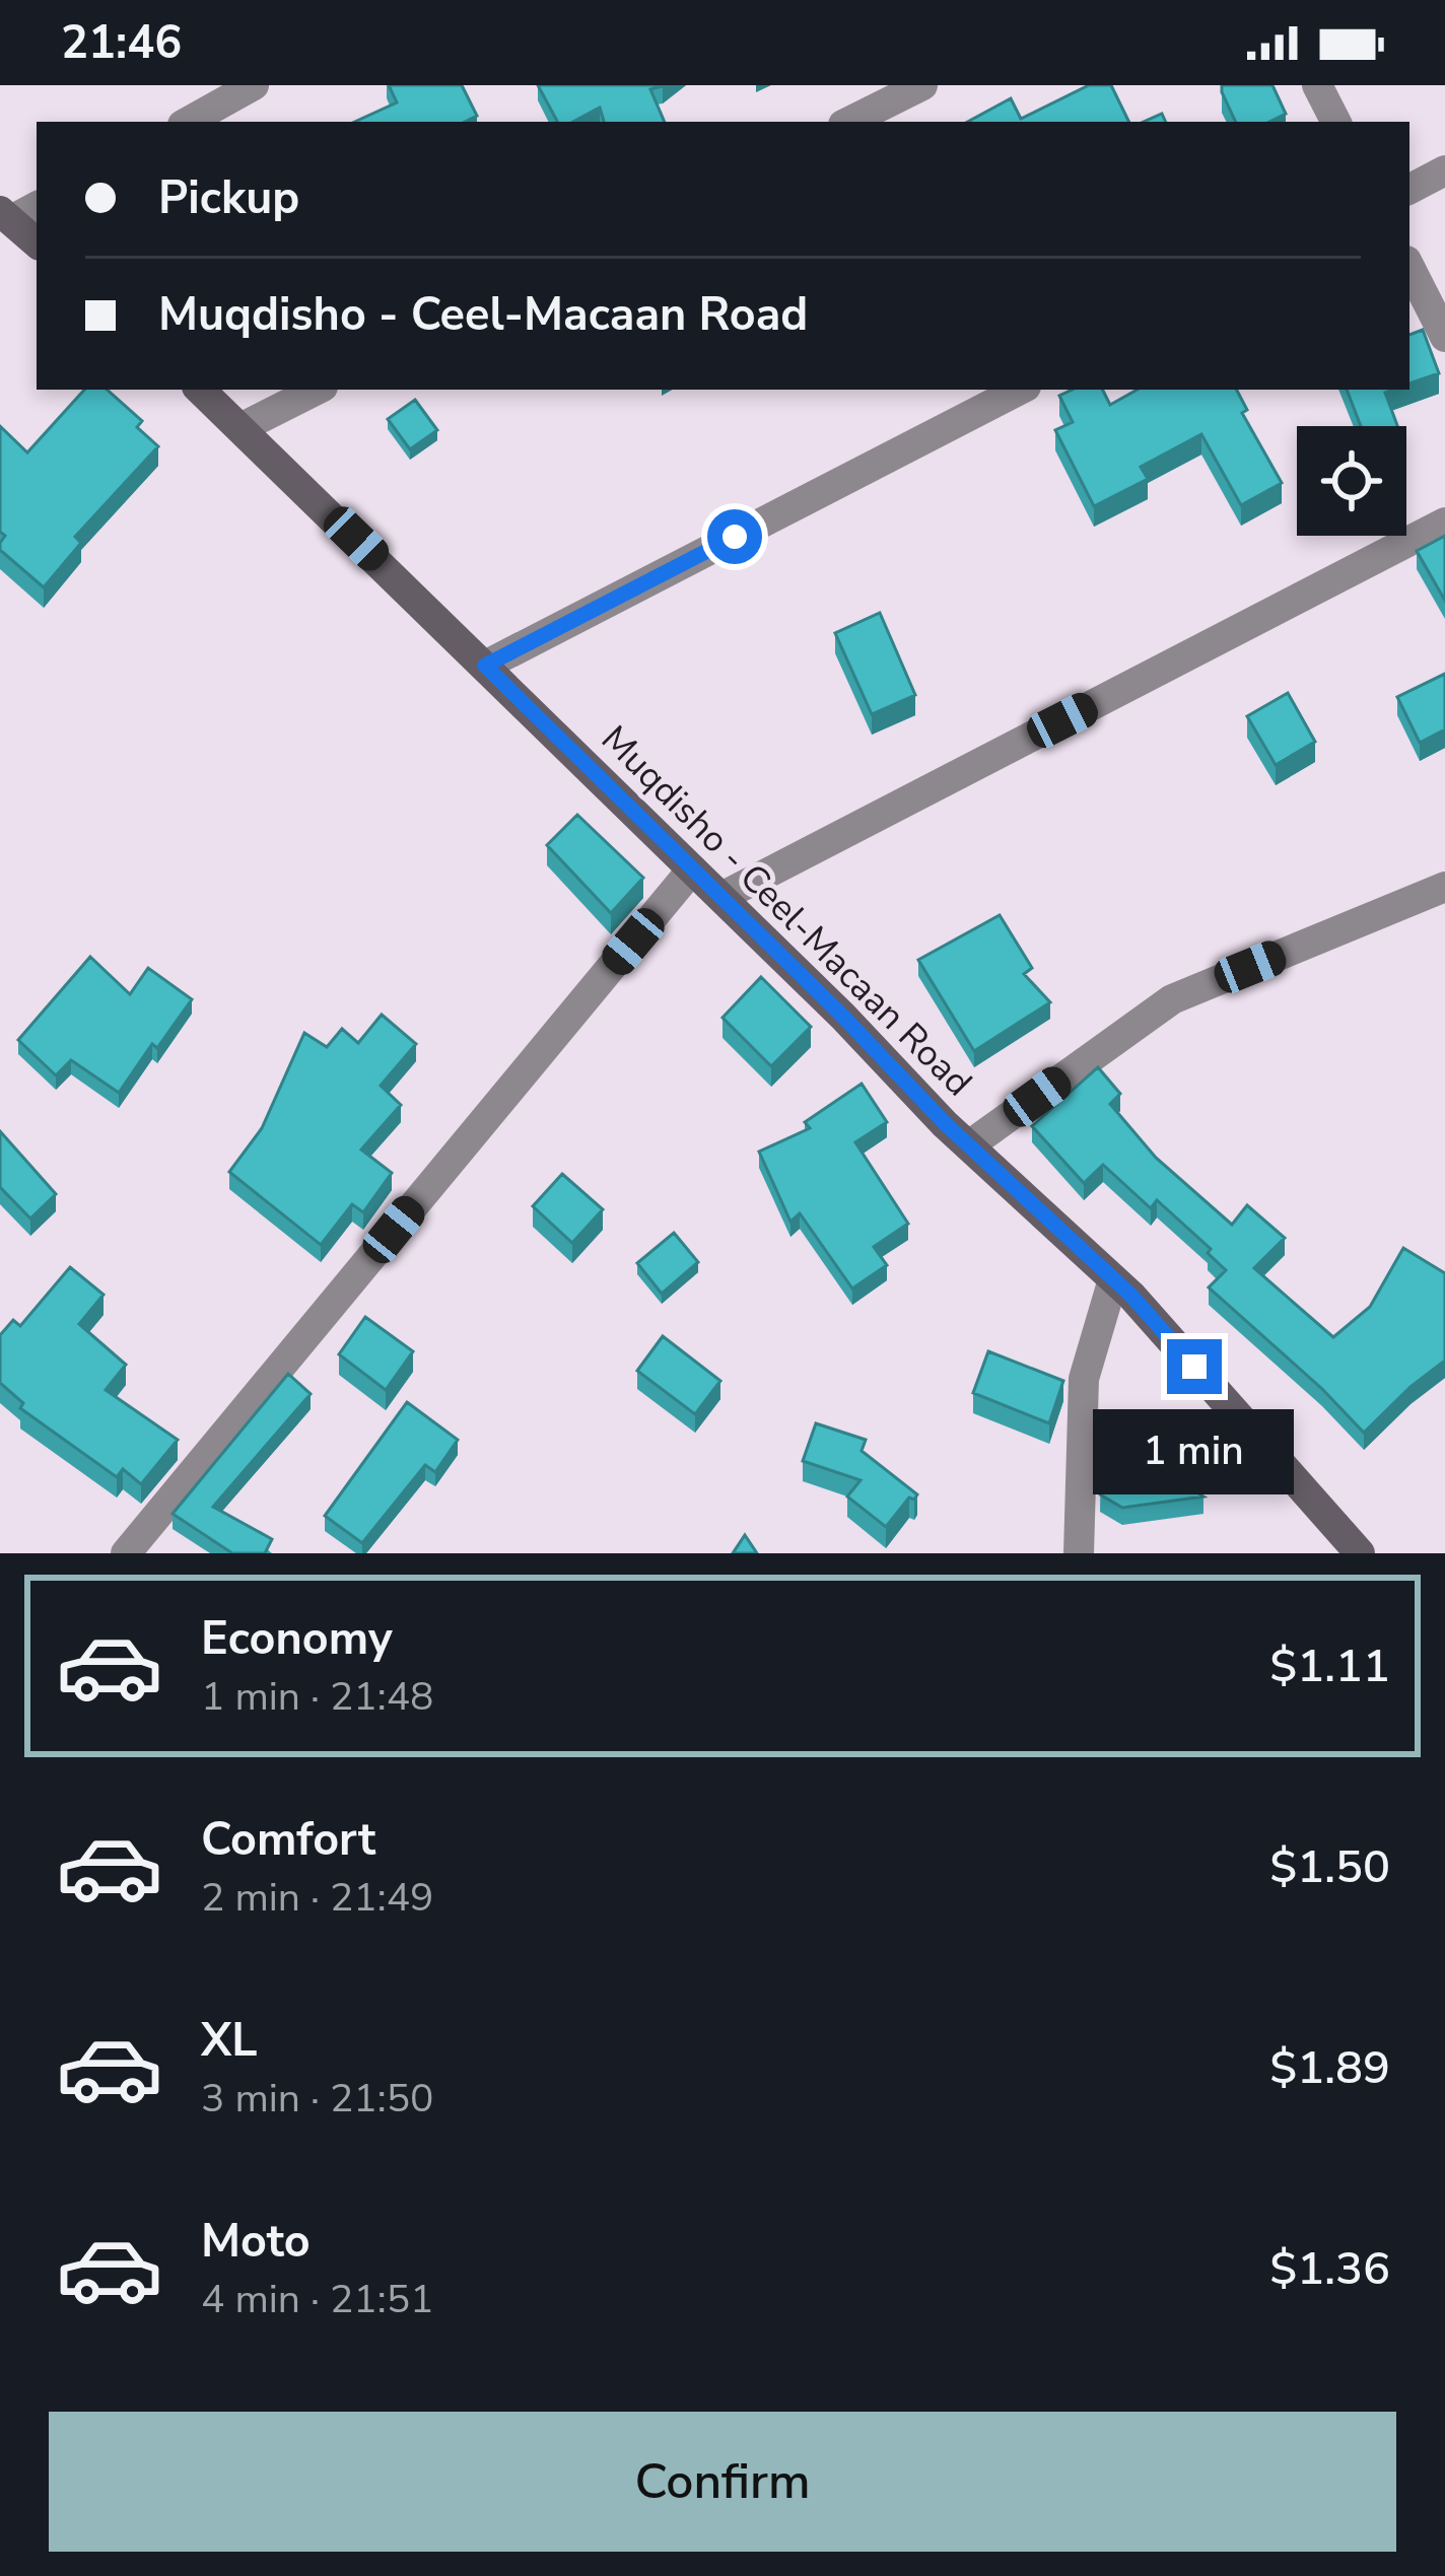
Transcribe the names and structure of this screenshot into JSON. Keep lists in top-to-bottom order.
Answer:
{
  "streets": {
    "street": ["Muqdisho - Ceel-Macaan Road"]
  },
  "page": {
    "status": "21:46",
    "banner": ["Pickup", "Muqdisho - Ceel-Macaan Road"],
    "bubble": "1 min",
    "list": [
      {
        "name": "Economy",
        "note": "1 min · 21:48",
        "value": "$1.11"
      },
      {
        "name": "Comfort",
        "note": "2 min · 21:49",
        "value": "$1.50"
      },
      {
        "name": "XL",
        "note": "3 min · 21:50",
        "value": "$1.89"
      },
      {
        "name": "Moto",
        "note": "4 min · 21:51",
        "value": "$1.36"
      }
    ],
    "buttons": "Confirm"
  }
}
